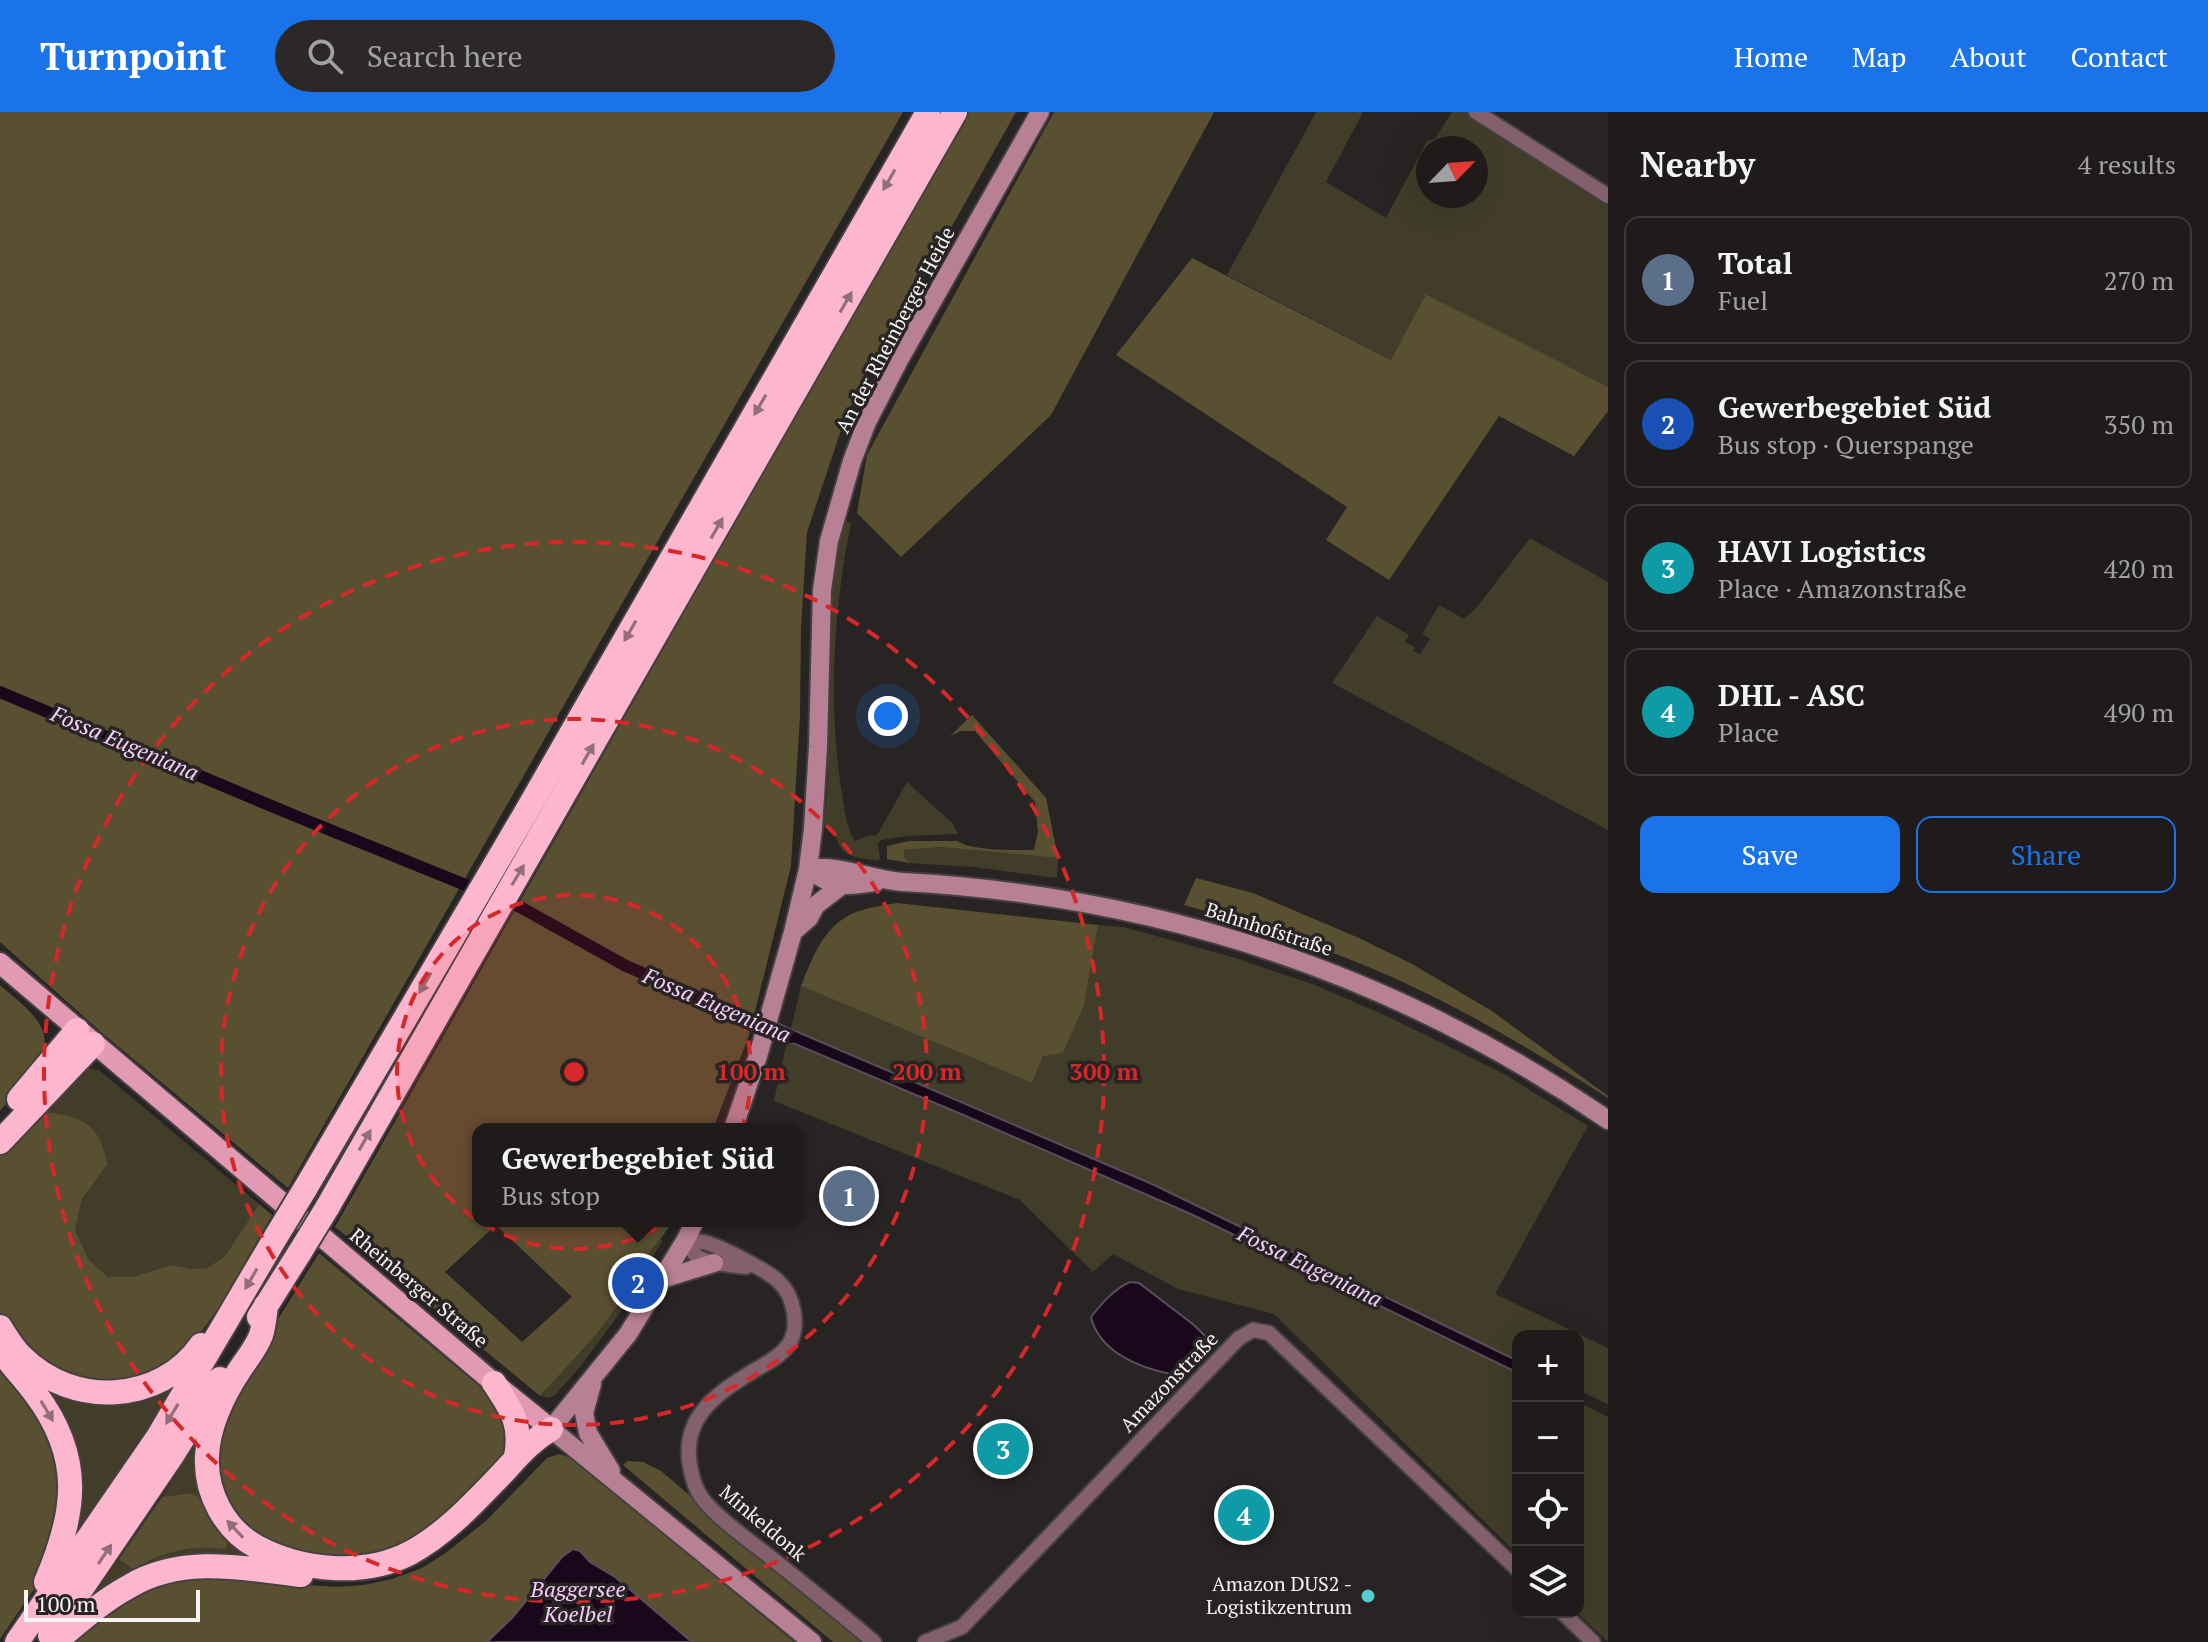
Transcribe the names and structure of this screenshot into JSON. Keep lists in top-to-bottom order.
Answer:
{
  "streets": {
    "main road": ["Rheinberger Straße"],
    "street": [
      "An der Rheinberger Heide",
      "Bahnhofstraße",
      "Amazonstraße",
      "Minkeldonk"
    ]
  },
  "crossings": [
    ["An der Rheinberger Heide", "Bahnhofstraße"]
  ],
  "water": ["Fossa Eugeniana", "Baggersee Koelbel"],
  "places": ["Amazon DUS2 - Logistikzentrum"],
  "scale_bar": "100 m",
  "north": "top right",
  "page": {
    "header": "Turnpoint",
    "search": "Search here",
    "nav": [
      "Home",
      "Map",
      "About",
      "Contact"
    ],
    "heading": ["Nearby", "4 results"],
    "list": [
      {
        "mark": "1",
        "name": "Total",
        "note": "Fuel",
        "value": "270 m"
      },
      {
        "mark": "2",
        "name": "Gewerbegebiet Süd",
        "note": "Bus stop · Querspange",
        "value": "350 m"
      },
      {
        "mark": "3",
        "name": "HAVI Logistics",
        "note": "Place · Amazonstraße",
        "value": "420 m"
      },
      {
        "mark": "4",
        "name": "DHL - ASC",
        "note": "Place",
        "value": "490 m"
      }
    ],
    "buttons": ["Save", "Share"],
    "popup": ["Gewerbegebiet Süd", "Bus stop"],
    "pins": [
      "1",
      "2",
      "3",
      "4"
    ],
    "map_buttons": ["+", "−"],
    "scale": "100 m"
  },
  "rings": ["100 m", "200 m", "300 m"]
}
